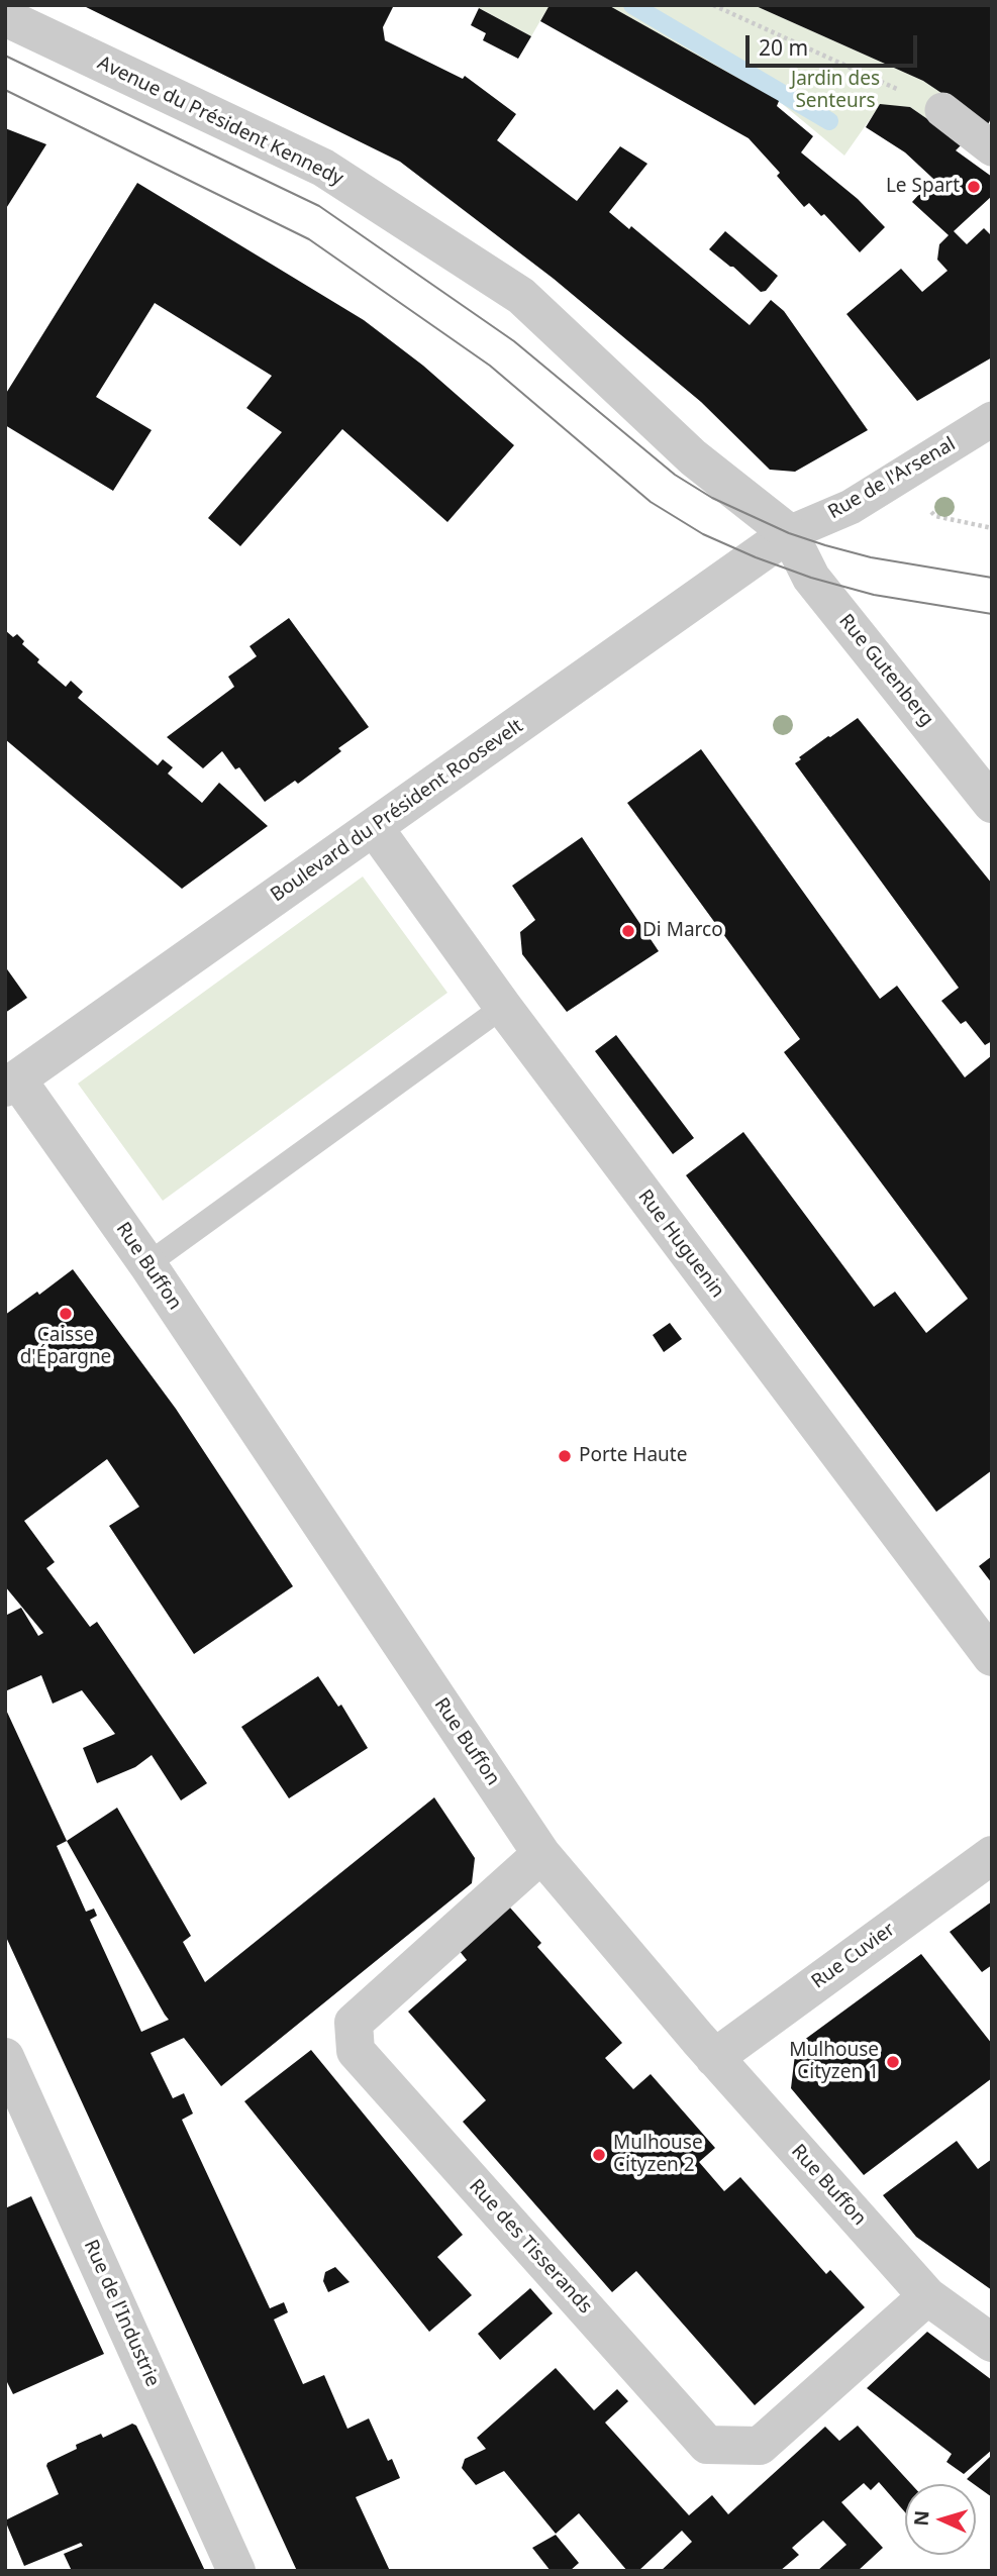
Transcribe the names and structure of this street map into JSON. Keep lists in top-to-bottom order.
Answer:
{
  "streets": {
    "street": [
      "Avenue du Président Kennedy",
      "Rue de l'Arsenal",
      "Rue Gutenberg",
      "Boulevard du Président Roosevelt",
      "Rue Huguenin",
      "Rue Buffon",
      "Rue Cuvier",
      "Rue des Tisserands",
      "Rue de l'Industrie"
    ]
  },
  "crossings": [
    ["Avenue du Président Kennedy", "Rue de l'Arsenal"],
    ["Avenue du Président Kennedy", "Rue Gutenberg"],
    ["Avenue du Président Kennedy", "Boulevard du Président Roosevelt"],
    ["Rue de l'Arsenal", "Rue Gutenberg"],
    ["Rue de l'Arsenal", "Boulevard du Président Roosevelt"],
    ["Rue Gutenberg", "Boulevard du Président Roosevelt"],
    ["Boulevard du Président Roosevelt", "Rue Huguenin"],
    ["Boulevard du Président Roosevelt", "Rue Buffon"],
    ["Rue Buffon", "Rue Cuvier"],
    ["Rue Buffon", "Rue des Tisserands"]
  ],
  "parks": ["Jardin des Senteurs"],
  "places": [
    "Le Spart",
    "Di Marco",
    "Caisse d'Épargne",
    "Porte Haute",
    "Mulhouse Cityzen 1",
    "Mulhouse Cityzen 2"
  ],
  "scale_bar": "20 m",
  "north": "left"
}
